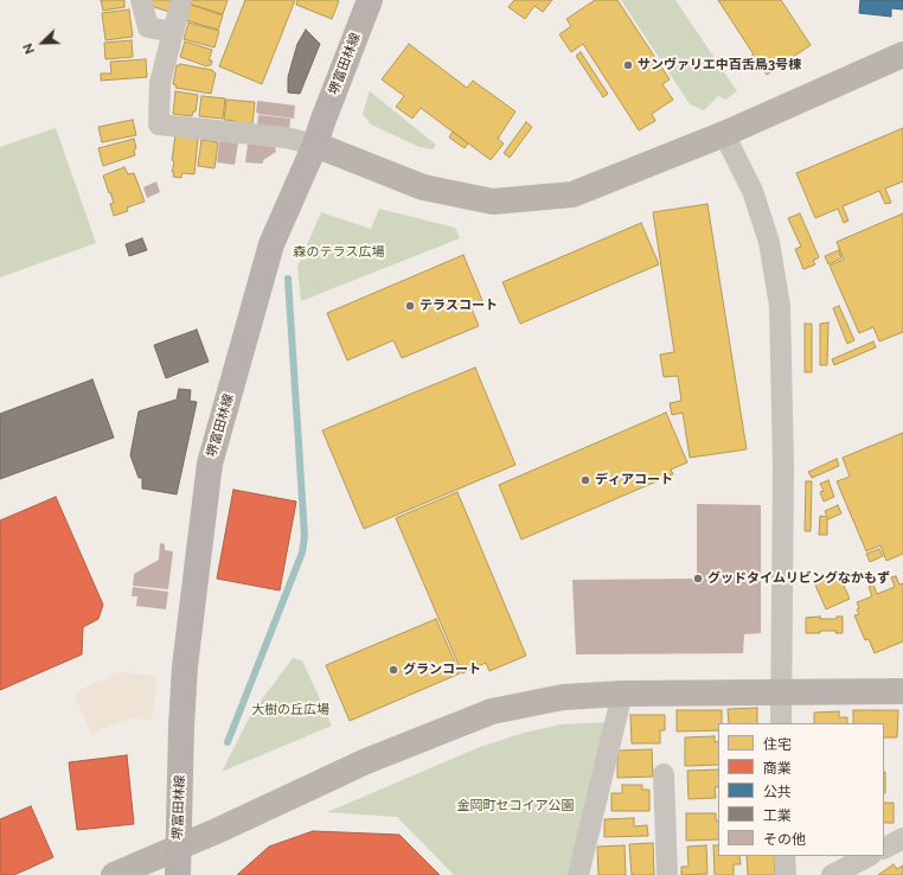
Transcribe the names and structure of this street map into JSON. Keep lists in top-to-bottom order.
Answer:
{
  "streets": {
    "main road": ["堺富田林線"]
  },
  "parks": ["森のテラス広場", "大樹の丘広場", "金岡町セコイア公園"],
  "places": [
    "サンヴァリエ中百舌鳥3号棟",
    "テラスコート",
    "ディアコート",
    "グッドタイムリビングなかもず",
    "グランコート"
  ],
  "legend": [
    "住宅",
    "商業",
    "公共",
    "工業",
    "その他"
  ],
  "north": "bottom left"
}
